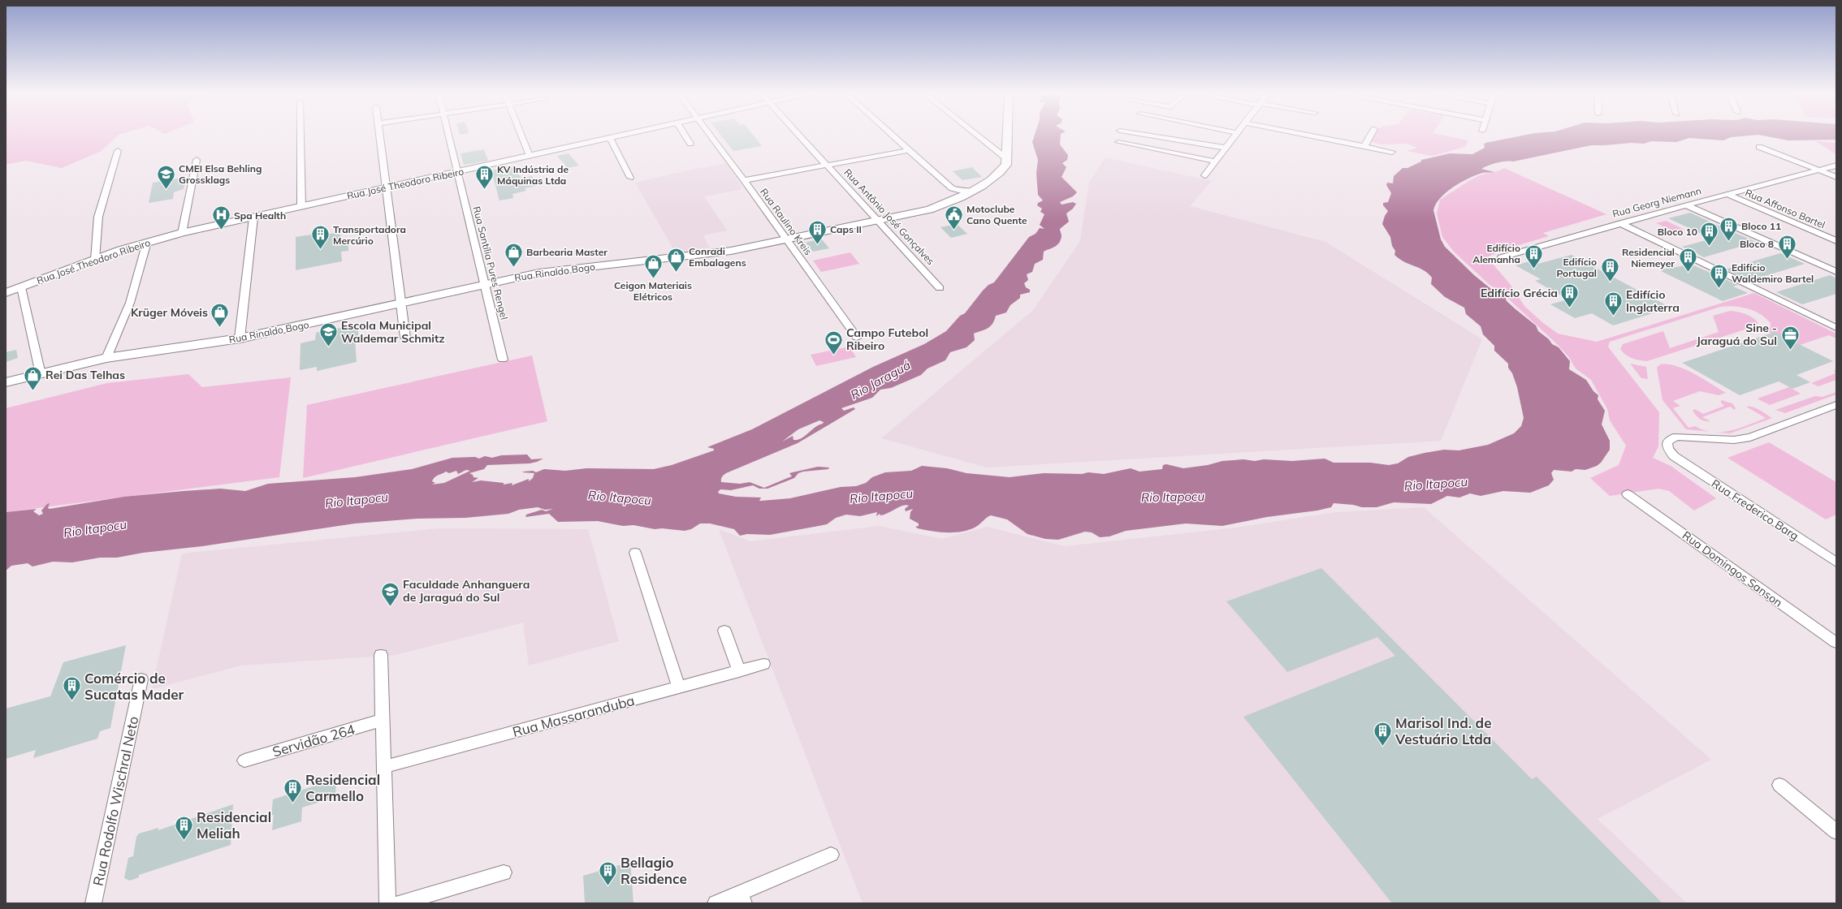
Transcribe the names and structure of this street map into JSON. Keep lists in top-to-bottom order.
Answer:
{
  "streets": {
    "main road": ["Rua José Theodoro Ribeiro", "Rua Rinaldo Bogo"],
    "street": [
      "Rua Georg Niemann",
      "Rua Affonso Bartel",
      "Rua Antônio José Gonçalves",
      "Rua Raulino Kreis",
      "Rua Santília Pures Rengel",
      "Rua Frederico Barg",
      "Rua Domingos Sanson",
      "Rua Massaranduba",
      "Servidão 264",
      "Rua Rodolfo Wischral Neto"
    ]
  },
  "crossings": [
    ["Rua José Theodoro Ribeiro", "Rua Santília Pures Rengel"],
    ["Rua Georg Niemann", "Rua Affonso Bartel"],
    ["Rua Antônio José Gonçalves", "Rua Rinaldo Bogo"],
    ["Rua Raulino Kreis", "Rua Rinaldo Bogo"],
    ["Rua Santília Pures Rengel", "Rua Rinaldo Bogo"]
  ],
  "water": ["Rio Jaraguá", "Rio Itapocu"],
  "places": {
    "school or university": ["CMEI Elsa Behling Grossklags", "Escola Municipal Waldemar Schmitz", "Faculdade Anhanguera de Jaraguá do Sul"],
    "building": [
      "KV Indústria de Máquinas Ltda",
      "Bloco 11",
      "Caps II",
      "Bloco 10",
      "Transportadora Mercúrio",
      "Bloco 8",
      "Edifício Alemanha",
      "Residencial Niemeyer",
      "Edifício Portugal",
      "Edifício Waldemiro Bartel",
      "Edifício Grécia",
      "Edifício Inglaterra",
      "Comércio de Sucatas Mader",
      "Marisol Ind. de Vestuário Ltda",
      "Residencial Carmello",
      "Residencial Meliah",
      "Bellagio Residence"
    ],
    "public building": ["Motoclube Cano Quente"],
    "hospital": ["Spa Health"],
    "shop": [
      "Barbearia Master",
      "Conradi Embalagens",
      "Ceigon Materiais Elétricos",
      "Krüger Móveis",
      "Rei Das Telhas"
    ],
    "office": ["Sine - Jaraguá do Sul"],
    "sports": ["Campo Futebol Ribeiro"]
  }
}
